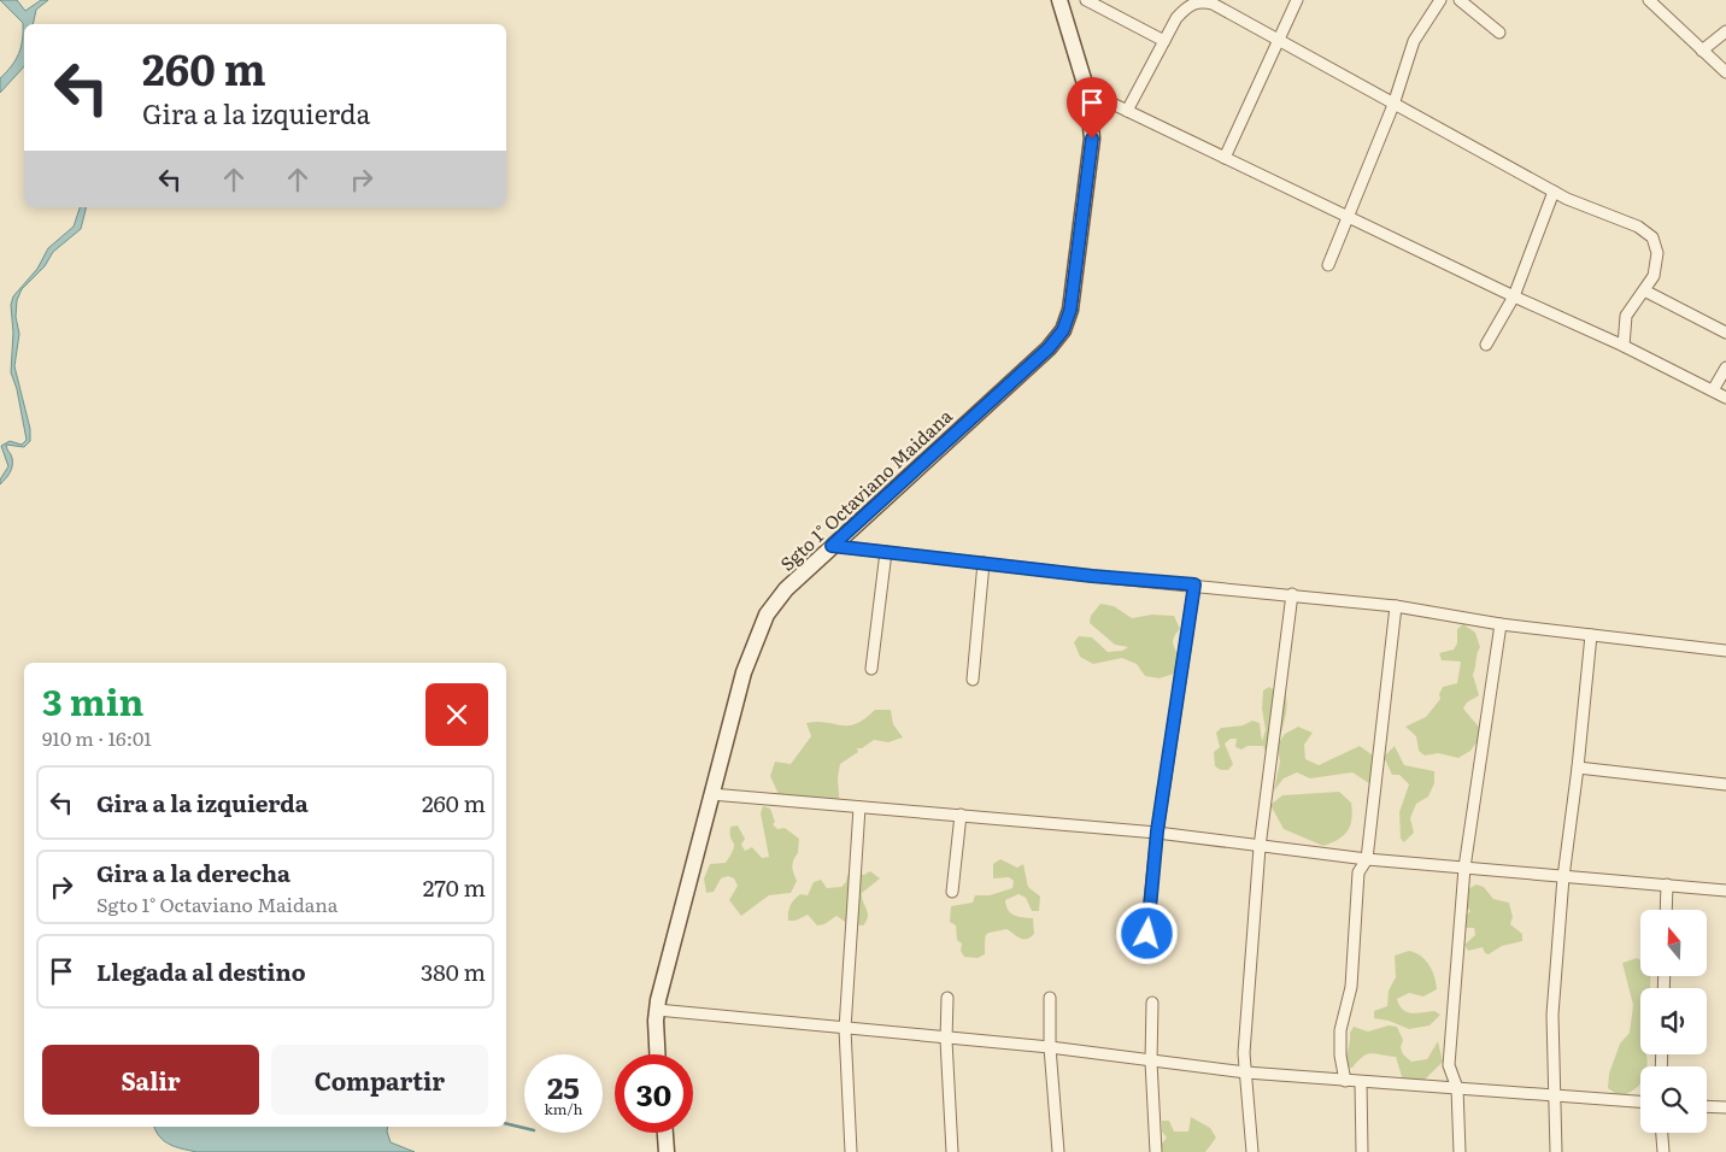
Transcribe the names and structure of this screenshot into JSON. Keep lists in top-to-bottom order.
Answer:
{
  "streets": {
    "main road": ["Sgto 1° Octaviano Maidana"]
  },
  "north": "top",
  "page": {
    "turn": ["260 m", "Gira a la izquierda"],
    "heading": ["3 min", "910 m · 16:01"],
    "list": [
      {
        "name": "Gira a la izquierda",
        "value": "260 m"
      },
      {
        "name": "Gira a la derecha",
        "note": "Sgto 1° Octaviano Maidana",
        "value": "270 m"
      },
      {
        "name": "Llegada al destino",
        "value": "380 m"
      }
    ],
    "buttons": ["Salir", "Compartir"],
    "speed": "25 km/h",
    "limit": "30"
  }
}
